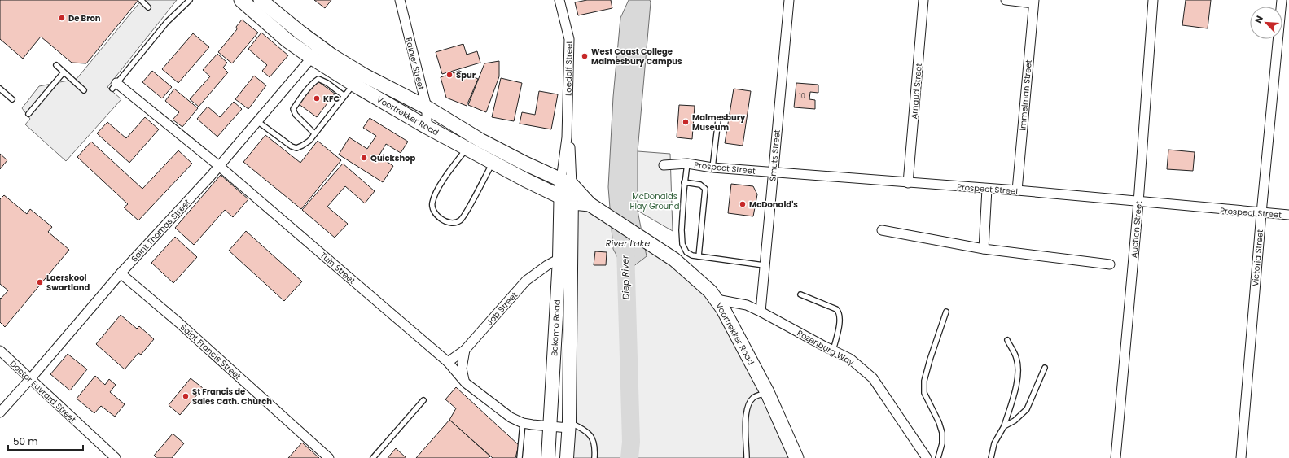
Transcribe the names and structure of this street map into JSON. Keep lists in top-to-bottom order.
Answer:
{
  "streets": {
    "main road": ["Voortrekker Road", "Bokomo Road"],
    "street": [
      "Rainier Street",
      "Loedolf Street",
      "Arnaud Street",
      "Immelman Street",
      "Smuts Street",
      "Prospect Street",
      "Auction Street",
      "Saint Thomas Street",
      "Victoria Street",
      "Tuin Street",
      "Job Street",
      "Rozenburg Way",
      "Saint Francis Street",
      "Doctor Euvrard Street"
    ]
  },
  "crossings": [
    ["Rainier Street", "Voortrekker Road"],
    ["Loedolf Street", "Voortrekker Road"],
    ["Arnaud Street", "Prospect Street"],
    ["Immelman Street", "Prospect Street"],
    ["Voortrekker Road", "Saint Thomas Street"],
    ["Voortrekker Road", "Bokomo Road"],
    ["Voortrekker Road", "Rozenburg Way"],
    ["Smuts Street", "Prospect Street"],
    ["Smuts Street", "Rozenburg Way"],
    ["Prospect Street", "Auction Street"],
    ["Prospect Street", "Victoria Street"],
    ["Saint Thomas Street", "Tuin Street"],
    ["Saint Thomas Street", "Saint Francis Street"],
    ["Saint Thomas Street", "Doctor Euvrard Street"],
    ["Tuin Street", "Job Street"],
    ["Tuin Street", "Bokomo Road"],
    ["Job Street", "Bokomo Road"]
  ],
  "water": ["River Lake", "Diep River"],
  "parks": ["McDonalds Play Ground"],
  "places": [
    "De Bron",
    "West Coast College Malmesbury Campus",
    "Spur",
    "KFC",
    "Malmesbury Museum",
    "Quickshop",
    "McDonald's",
    "Laerskool Swartland",
    "St Francis de Sales Cath. Church"
  ],
  "house_numbers": ["10"],
  "scale_bar": "50 m",
  "north": "top left"
}
